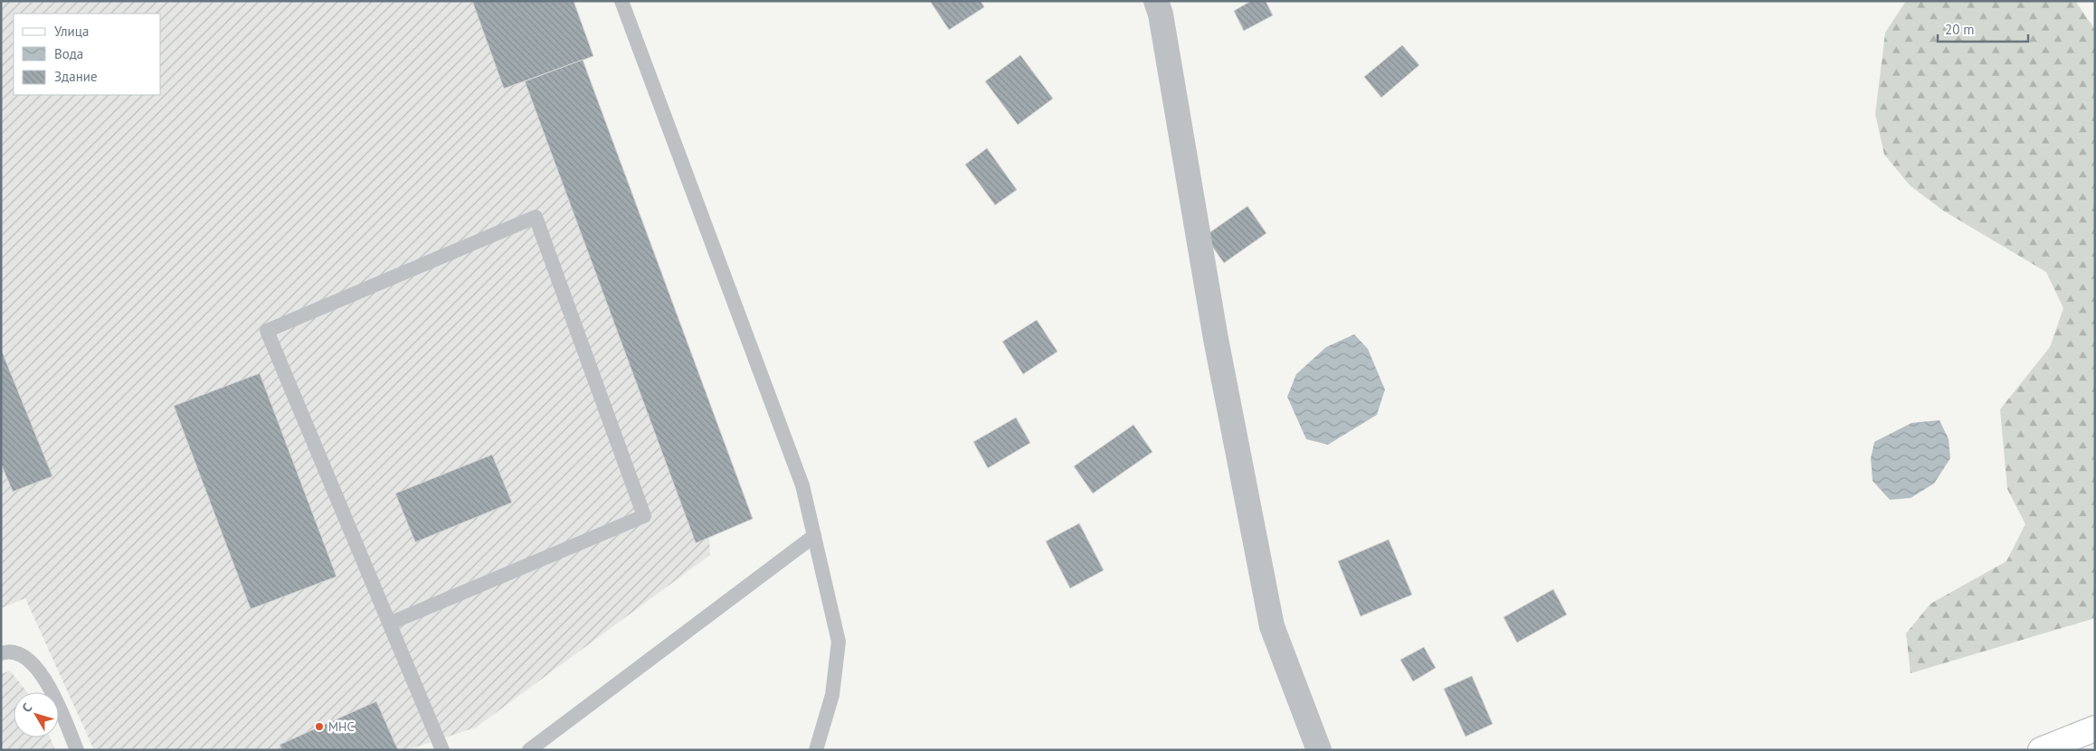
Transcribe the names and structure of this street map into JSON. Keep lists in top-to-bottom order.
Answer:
{
  "places": ["МНС"],
  "legend": ["Улица", "Вода", "Здание"],
  "scale_bar": "20 m",
  "north": "top left"
}
